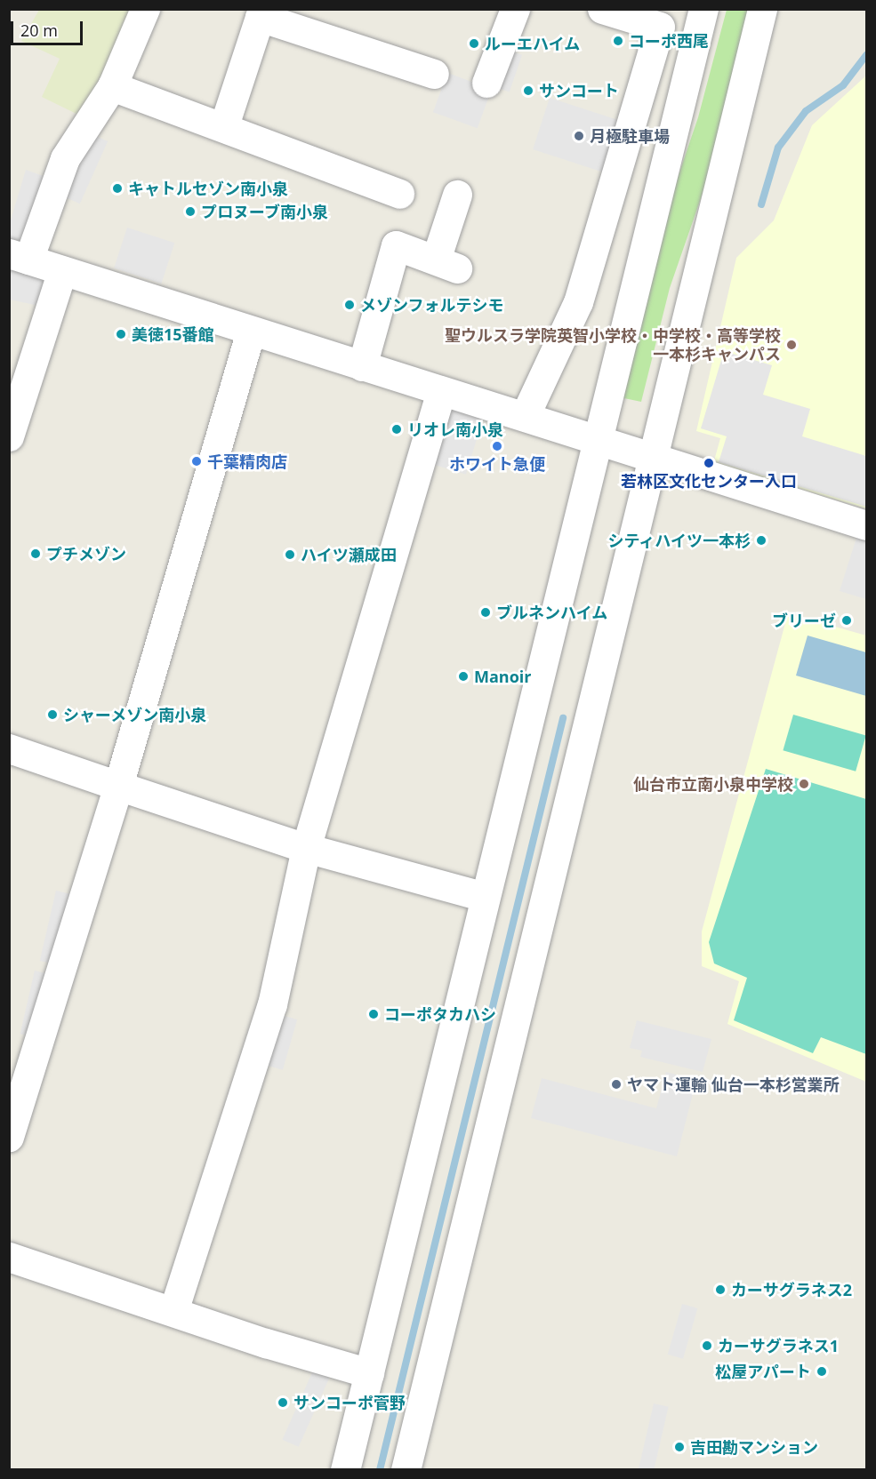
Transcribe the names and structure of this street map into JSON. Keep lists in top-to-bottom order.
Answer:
{
  "places": [
    "コーポ西尾",
    "ルーエハイム",
    "サンコート",
    "月極駐車場",
    "キャトルセゾン南小泉",
    "プロヌーブ南小泉",
    "メゾンフォルテシモ",
    "美徳15番館",
    "聖ウルスラ学院英智小学校・中学校・高等学校 一本杉キャンパス",
    "リオレ南小泉",
    "ホワイト急便",
    "千葉精肉店",
    "若林区文化センター入口",
    "シティハイツ一本杉",
    "プチメゾン",
    "ハイツ瀬成田",
    "ブルネンハイム",
    "ブリーゼ",
    "Manoir",
    "シャーメゾン南小泉",
    "仙台市立南小泉中学校",
    "コーポタカハシ",
    "ヤマト運輸 仙台一本杉営業所",
    "カーサグラネス2",
    "カーサグラネス1",
    "松屋アパート",
    "サンコーポ菅野",
    "吉田勘マンション"
  ],
  "scale_bar": "20 m"
}
